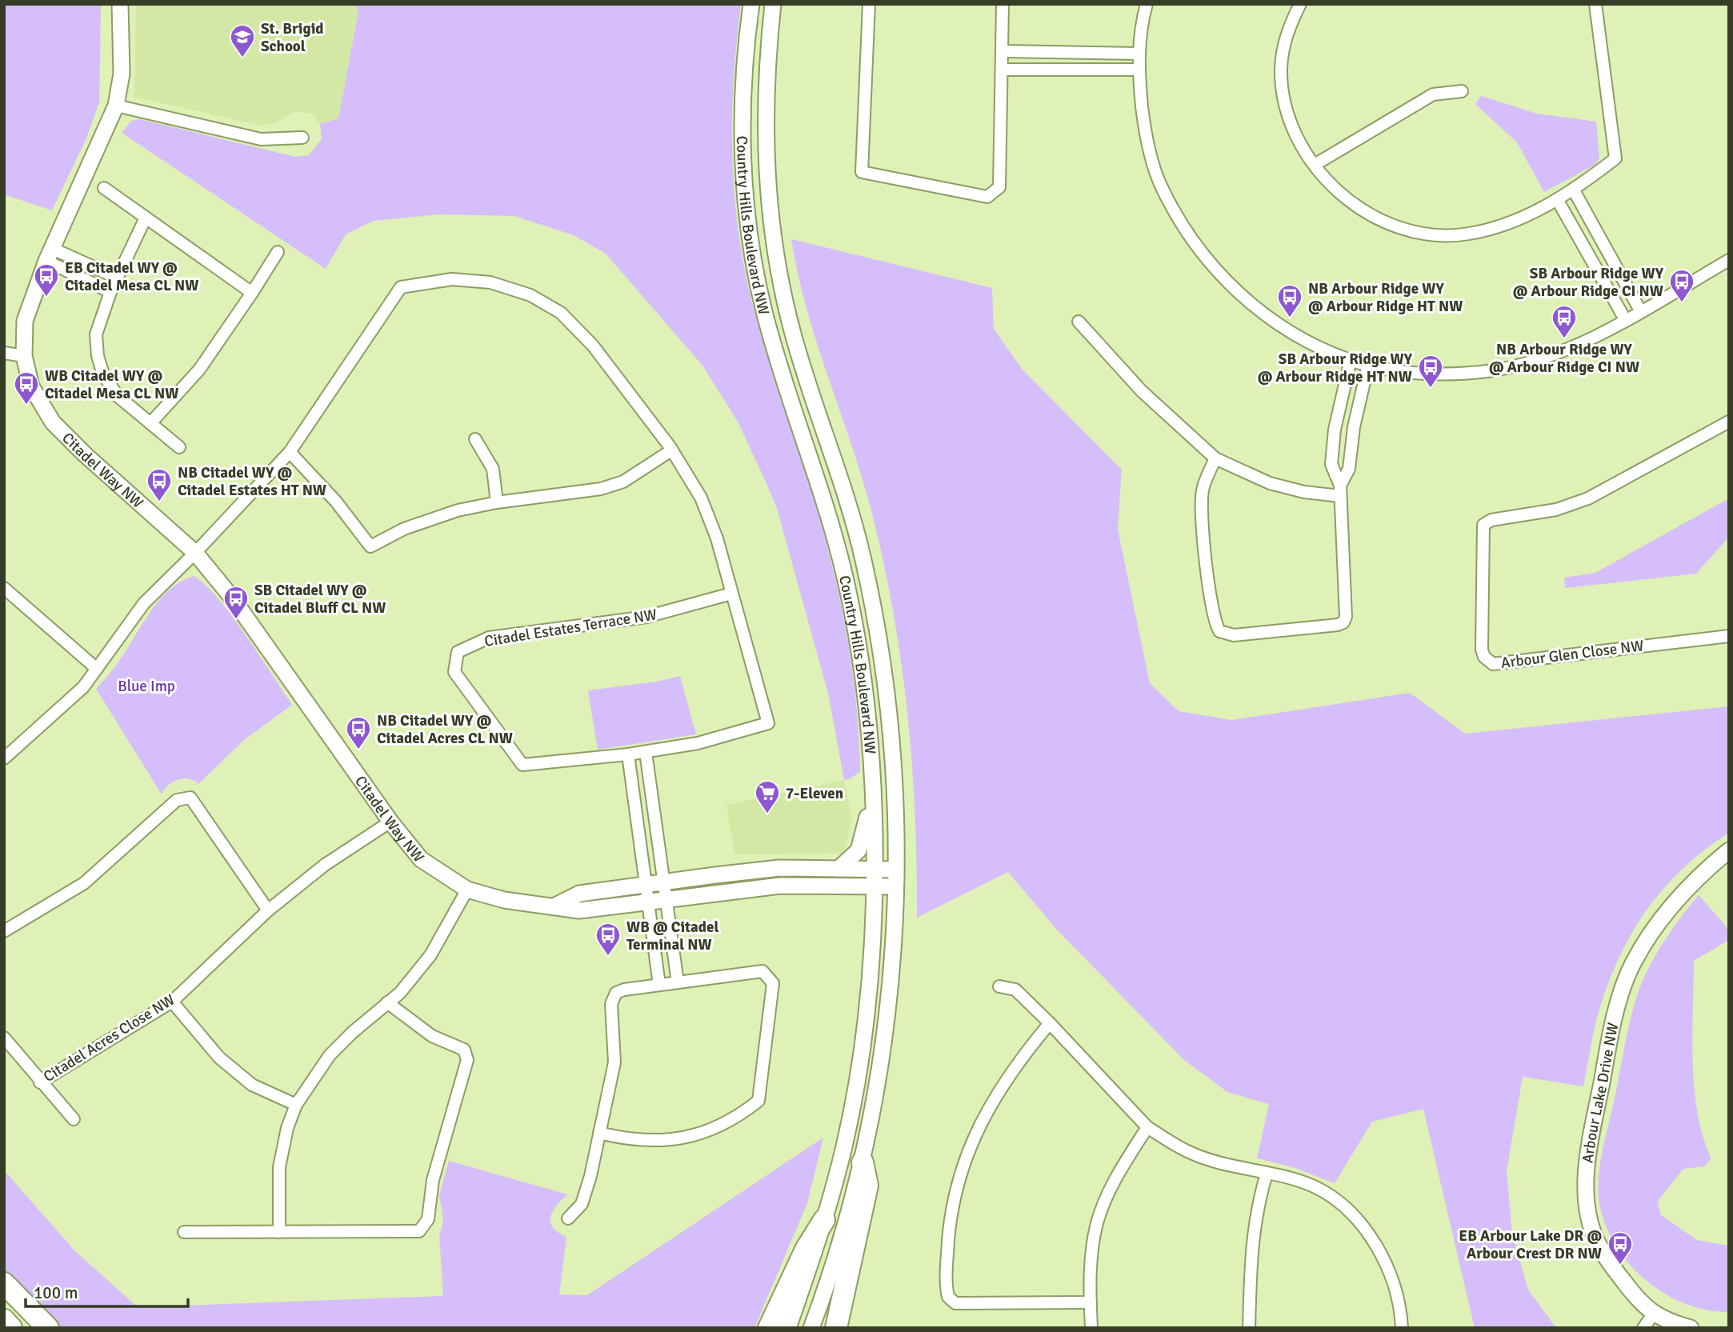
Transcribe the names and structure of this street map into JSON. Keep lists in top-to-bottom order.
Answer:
{
  "streets": {
    "main road": ["Country Hills Boulevard NW", "Citadel Way NW", "Arbour Lake Drive NW"],
    "street": ["Citadel Estates Terrace NW", "Arbour Glen Close NW", "Citadel Acres Close NW"]
  },
  "crossings": [
    ["Country Hills Boulevard NW", "Citadel Way NW"],
    ["Citadel Way NW", "Citadel Acres Close NW"]
  ],
  "parks": ["Blue Imp"],
  "places": {
    "school or university": ["St. Brigid School"],
    "bus stop": [
      "EB Citadel WY @ Citadel Mesa CL NW",
      "SB Arbour Ridge WY @ Arbour Ridge CI NW",
      "NB Arbour Ridge WY @ Arbour Ridge HT NW",
      "NB Arbour Ridge WY @ Arbour Ridge CI NW",
      "SB Arbour Ridge WY @ Arbour Ridge HT NW",
      "WB Citadel WY @ Citadel Mesa CL NW",
      "NB Citadel WY @ Citadel Estates HT NW",
      "SB Citadel WY @ Citadel Bluff CL NW",
      "NB Citadel WY @ Citadel Acres CL NW",
      "WB @ Citadel Terminal NW",
      "EB Arbour Lake DR @ Arbour Crest DR NW"
    ],
    "supermarket": ["7-Eleven"]
  },
  "scale_bar": "100 m"
}
